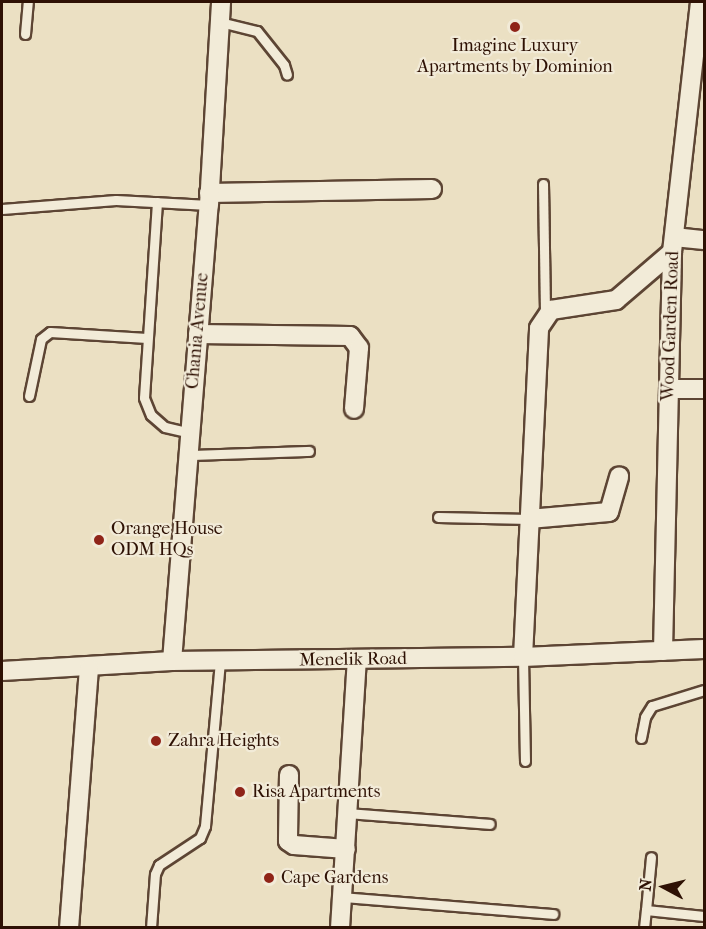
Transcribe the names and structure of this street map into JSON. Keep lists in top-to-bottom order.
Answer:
{
  "streets": {
    "street": ["Wood Garden Road", "Chania Avenue", "Menelik Road"]
  },
  "crossings": [
    ["Wood Garden Road", "Menelik Road"],
    ["Chania Avenue", "Menelik Road"]
  ],
  "places": [
    "Imagine Luxury Apartments by Dominion",
    "Orange House ODM HQs",
    "Zahra Heights",
    "Risa Apartments",
    "Cape Gardens"
  ],
  "north": "left"
}
